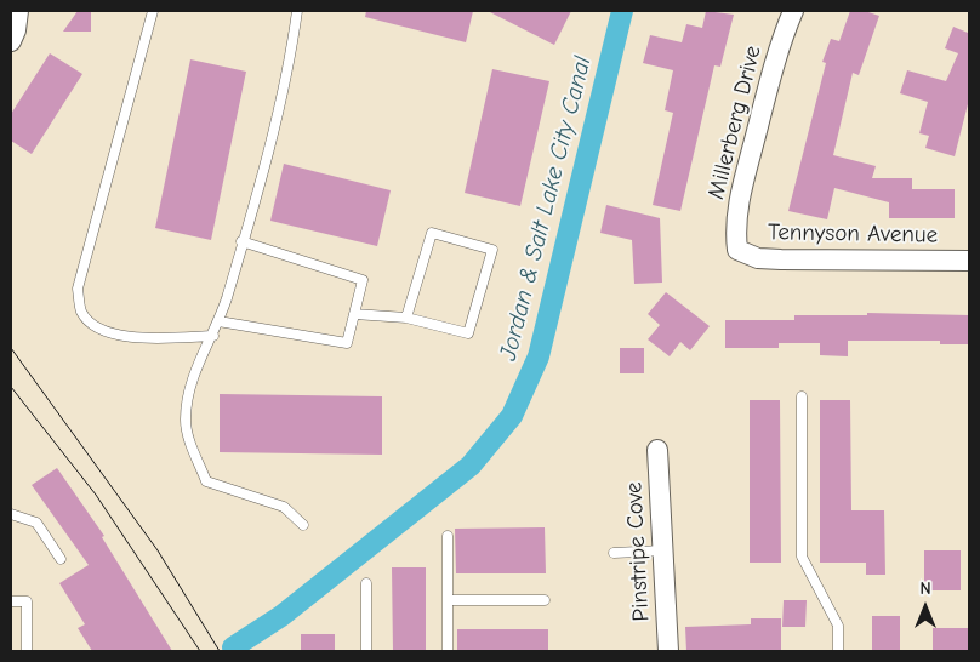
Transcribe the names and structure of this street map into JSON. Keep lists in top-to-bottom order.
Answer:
{
  "streets": {
    "street": ["Millerberg Drive", "Tennyson Avenue", "Pinstripe Cove"]
  },
  "crossings": [
    ["Millerberg Drive", "Tennyson Avenue"]
  ],
  "water": ["Jordan & Salt Lake City Canal"],
  "north": "top"
}
